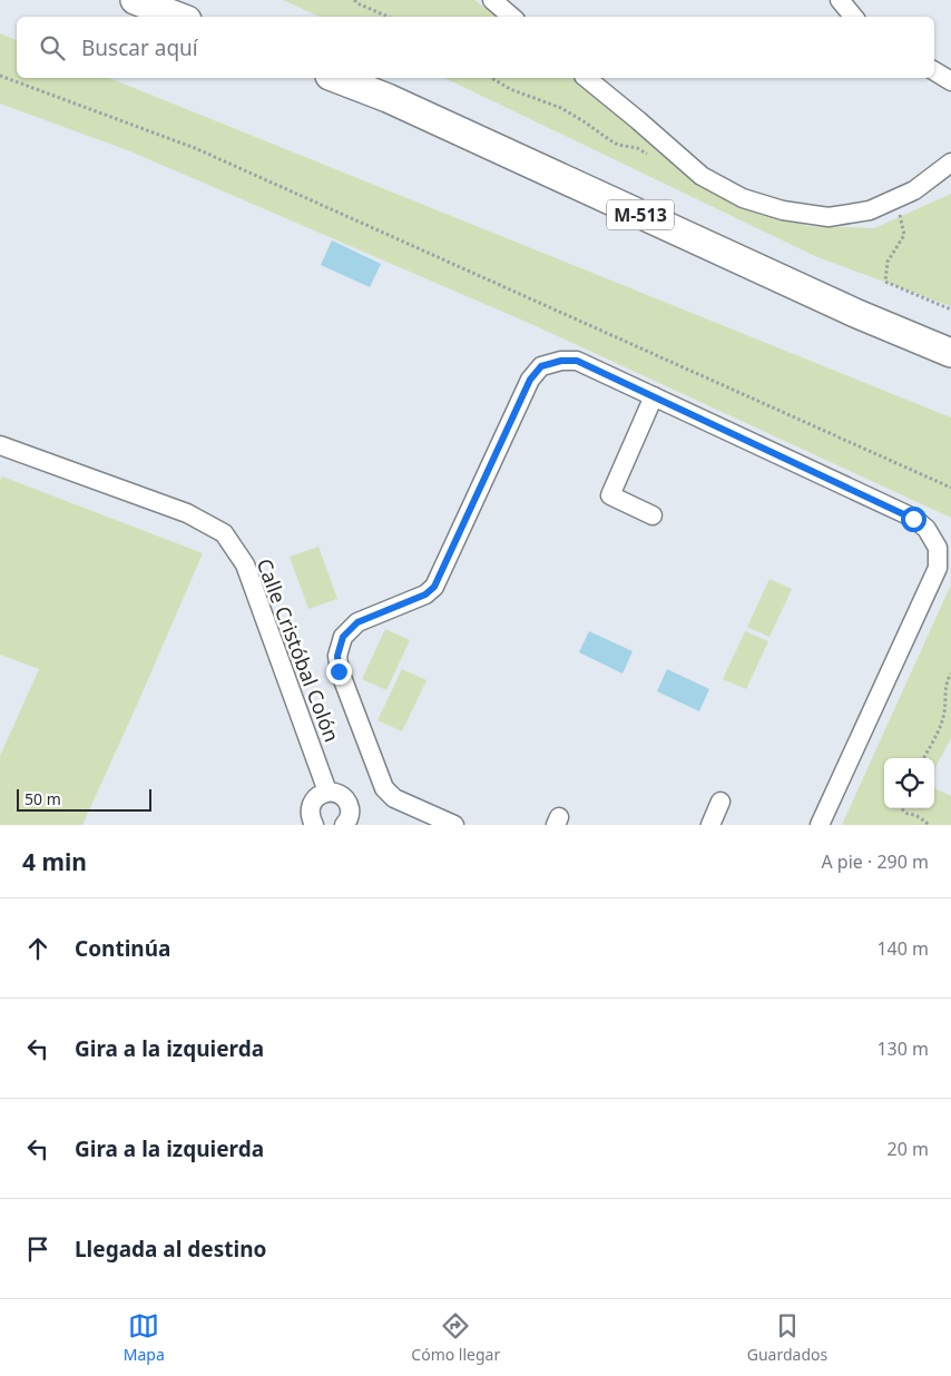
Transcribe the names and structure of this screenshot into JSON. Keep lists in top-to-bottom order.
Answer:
{
  "streets": {
    "main road": ["M-513"],
    "street": ["Calle Cristóbal Colón"]
  },
  "scale_bar": "50 m",
  "page": {
    "search": "Buscar aquí",
    "scale": "50 m",
    "heading": ["4 min", "A pie · 290 m"],
    "list": [
      ["Continúa", "140 m"],
      ["Gira a la izquierda", "130 m"],
      ["Gira a la izquierda", "20 m"],
      "Llegada al destino"
    ],
    "nav": ["Mapa", "Cómo llegar", "Guardados"]
  }
}
